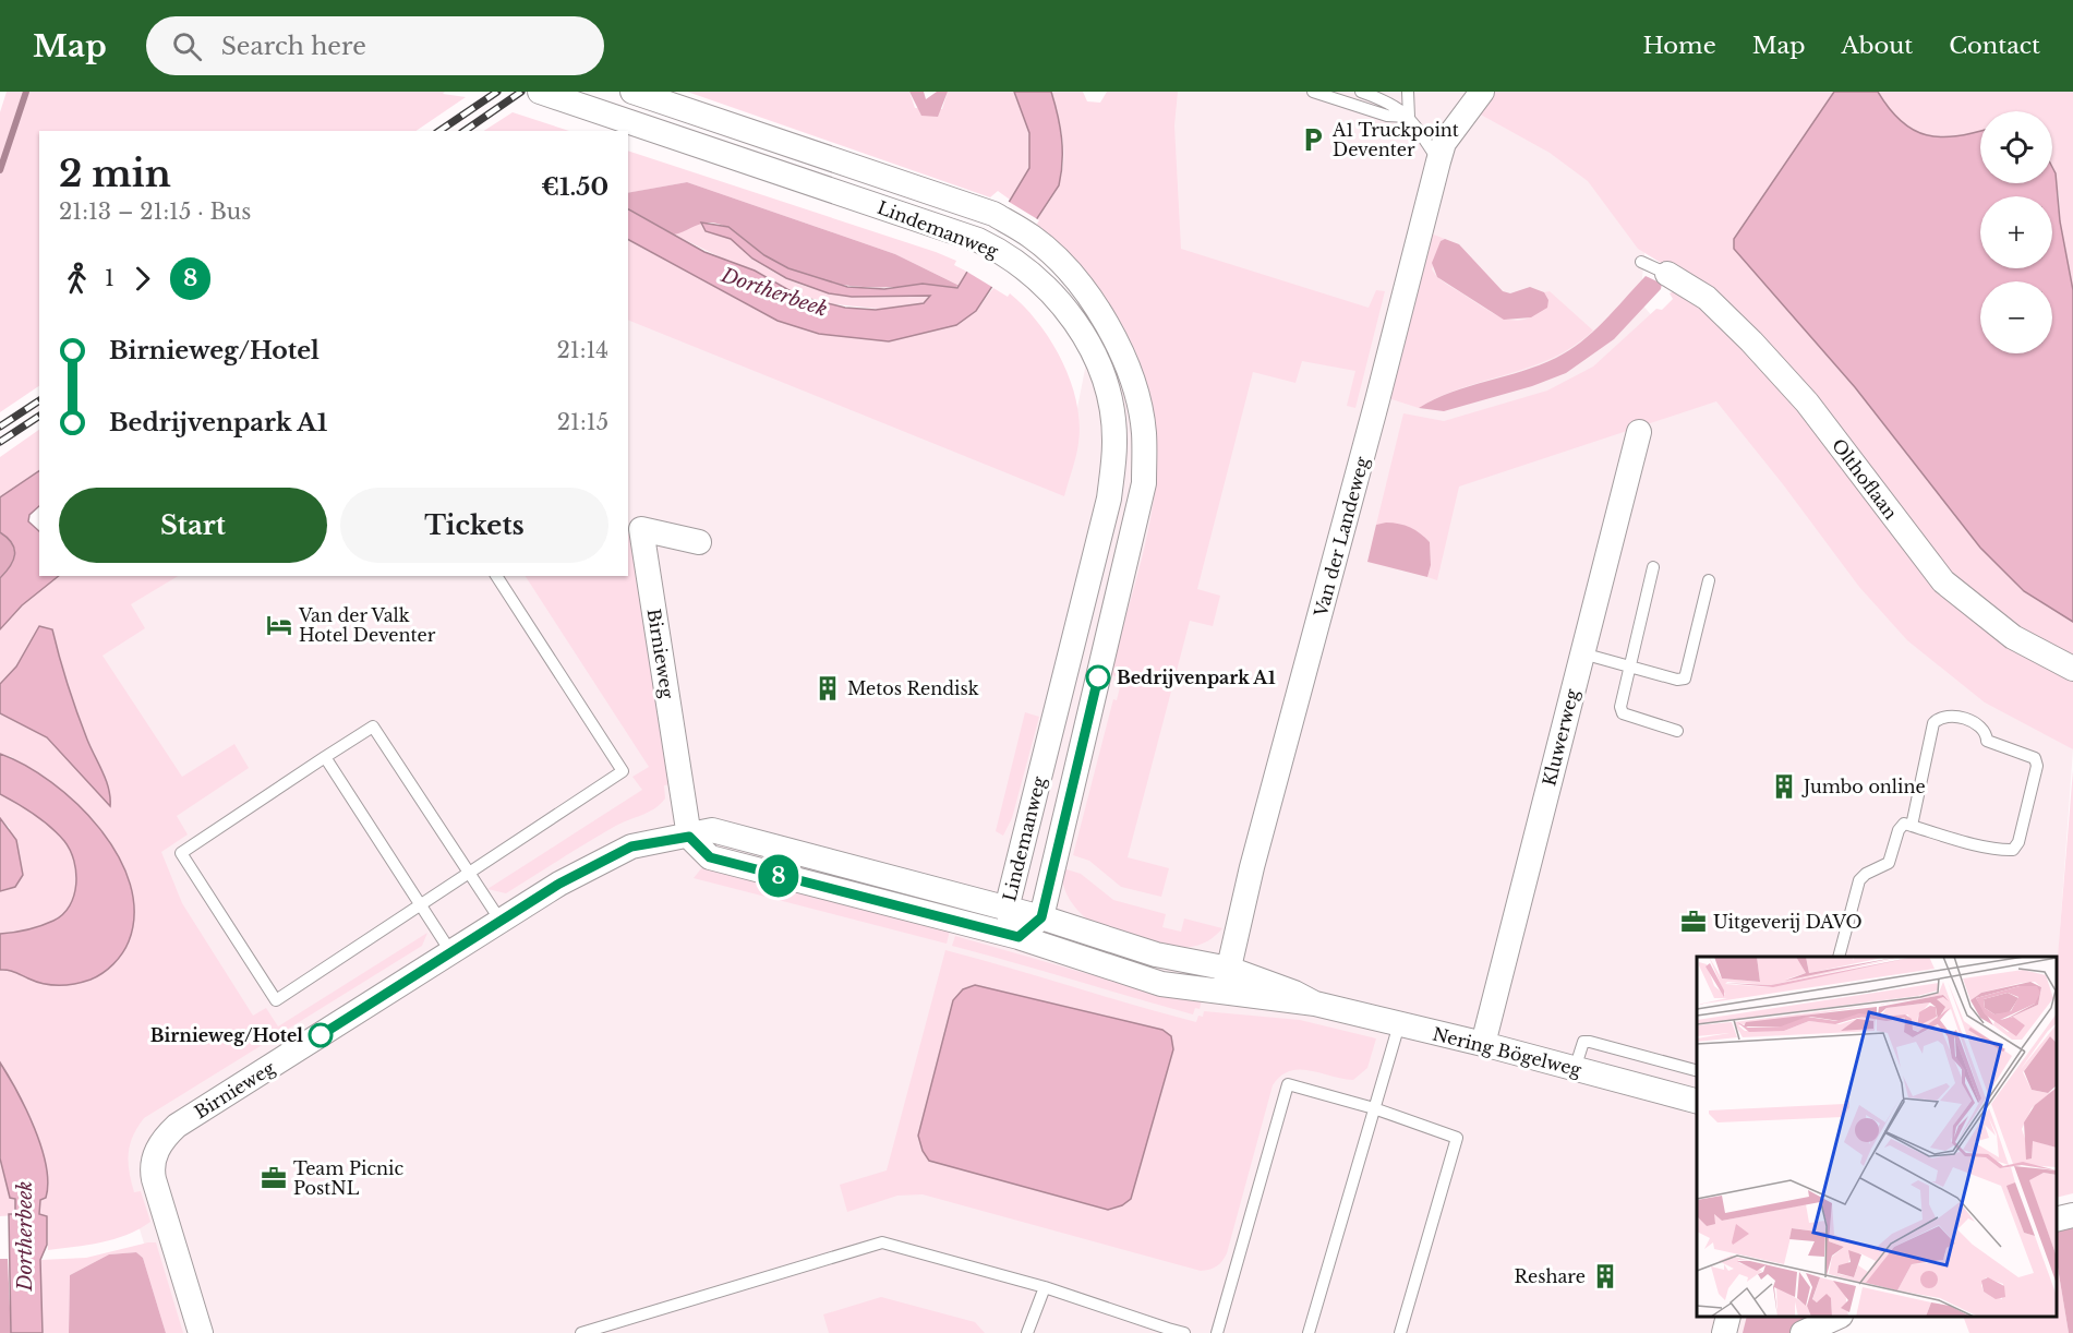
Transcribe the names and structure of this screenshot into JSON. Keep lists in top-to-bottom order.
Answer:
{
  "streets": {
    "street": [
      "Lindemanweg",
      "Olthoflaan",
      "Van der Landeweg",
      "Birnieweg",
      "Kluwerweg",
      "Nering Bögelweg"
    ]
  },
  "crossings": [
    ["Lindemanweg", "Birnieweg"],
    ["Lindemanweg", "Nering Bögelweg"],
    ["Van der Landeweg", "Nering Bögelweg"],
    ["Birnieweg", "Nering Bögelweg"],
    ["Kluwerweg", "Nering Bögelweg"]
  ],
  "water": ["Dortherbeek"],
  "places": {
    "parking": ["A1 Truckpoint Deventer"],
    "hotel": ["Van der Valk Hotel Deventer"],
    "other": ["Bedrijvenpark A1", "Birnieweg/Hotel"],
    "building": ["Metos Rendisk", "Jumbo online", "Reshare"],
    "office": ["Uitgeverij DAVO", "Team Picnic PostNL"]
  },
  "lines": ["bus line 8"],
  "page": {
    "header": "Map",
    "search": "Search here",
    "nav": [
      "Home",
      "Map",
      "About",
      "Contact"
    ],
    "on_map": "8",
    "map_buttons": ["+", "−"],
    "heading": ["2 min", "21:13 – 21:15 · Bus", "€1.50"],
    "legs": ["1", "8"],
    "list": [
      {
        "name": "Birnieweg/Hotel",
        "value": "21:14"
      },
      {
        "name": "Bedrijvenpark A1",
        "value": "21:15"
      }
    ],
    "buttons": ["Start", "Tickets"]
  }
}
